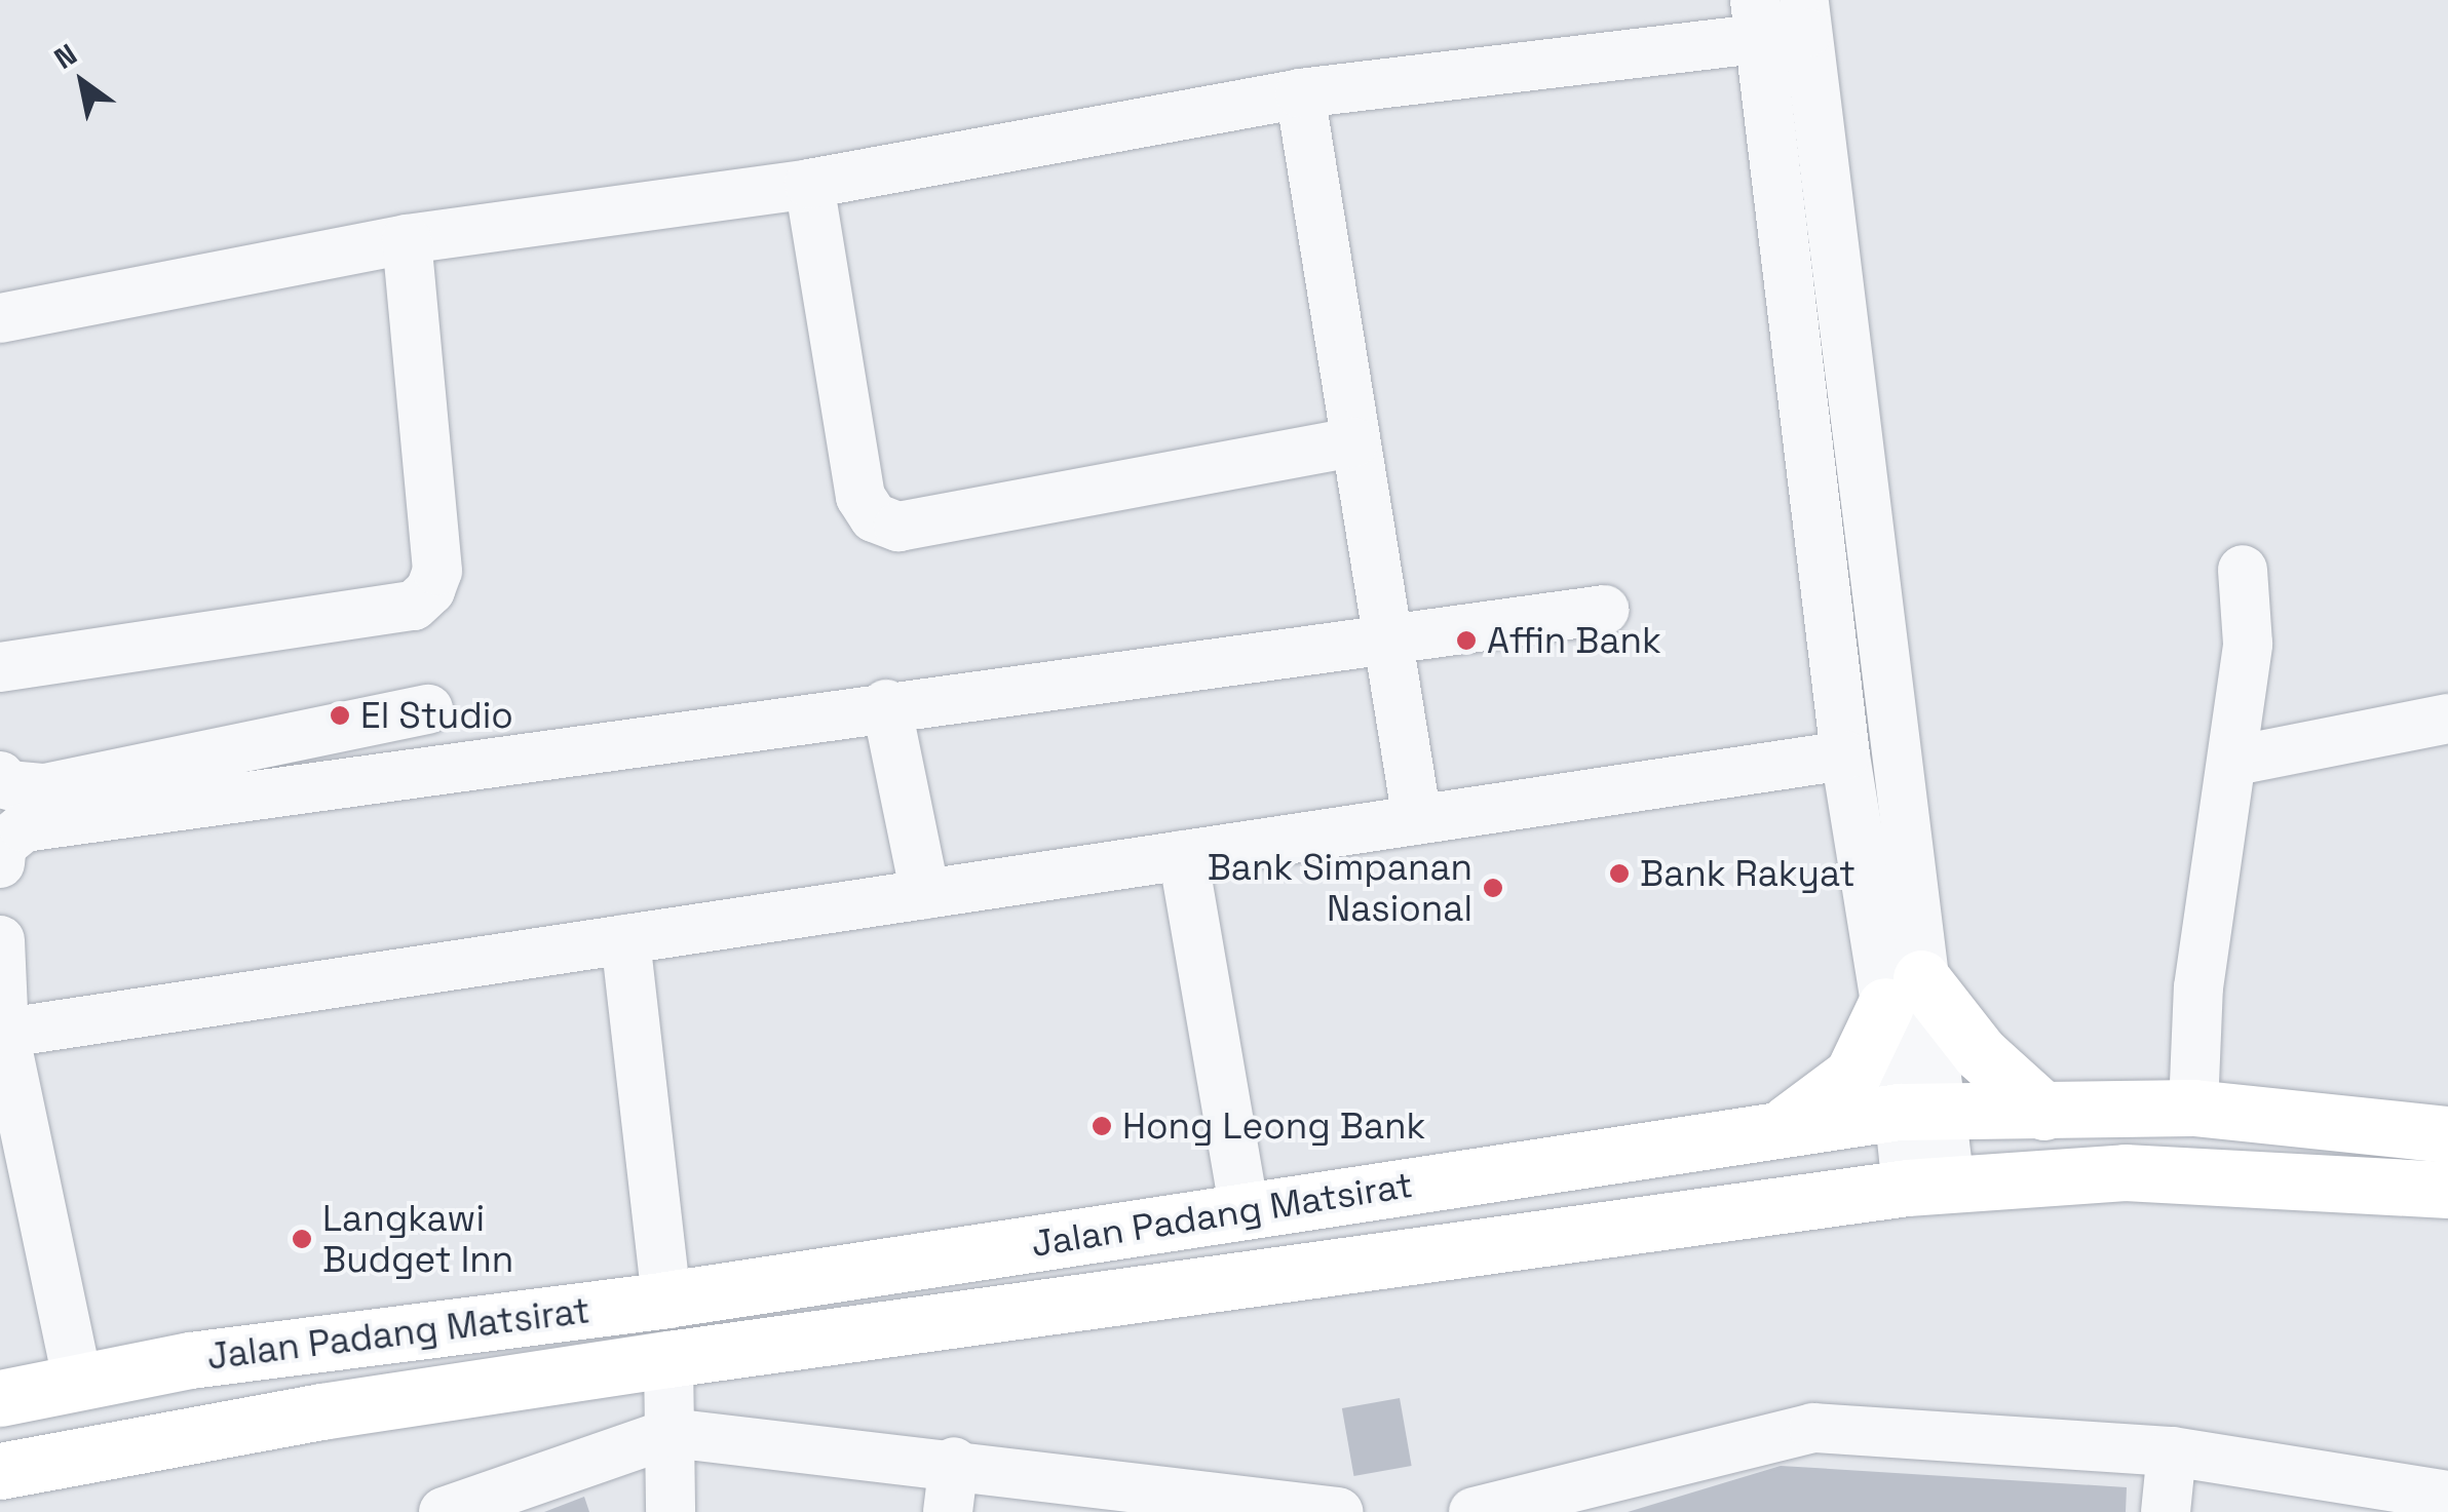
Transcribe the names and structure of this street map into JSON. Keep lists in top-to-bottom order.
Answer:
{
  "streets": {
    "main road": ["Jalan Padang Matsirat"]
  },
  "places": [
    "Affin Bank",
    "El Studio",
    "Bank Rakyat",
    "Bank Simpanan Nasional",
    "Hong Leong Bank",
    "Langkawi Budget Inn"
  ],
  "north": "top left"
}
